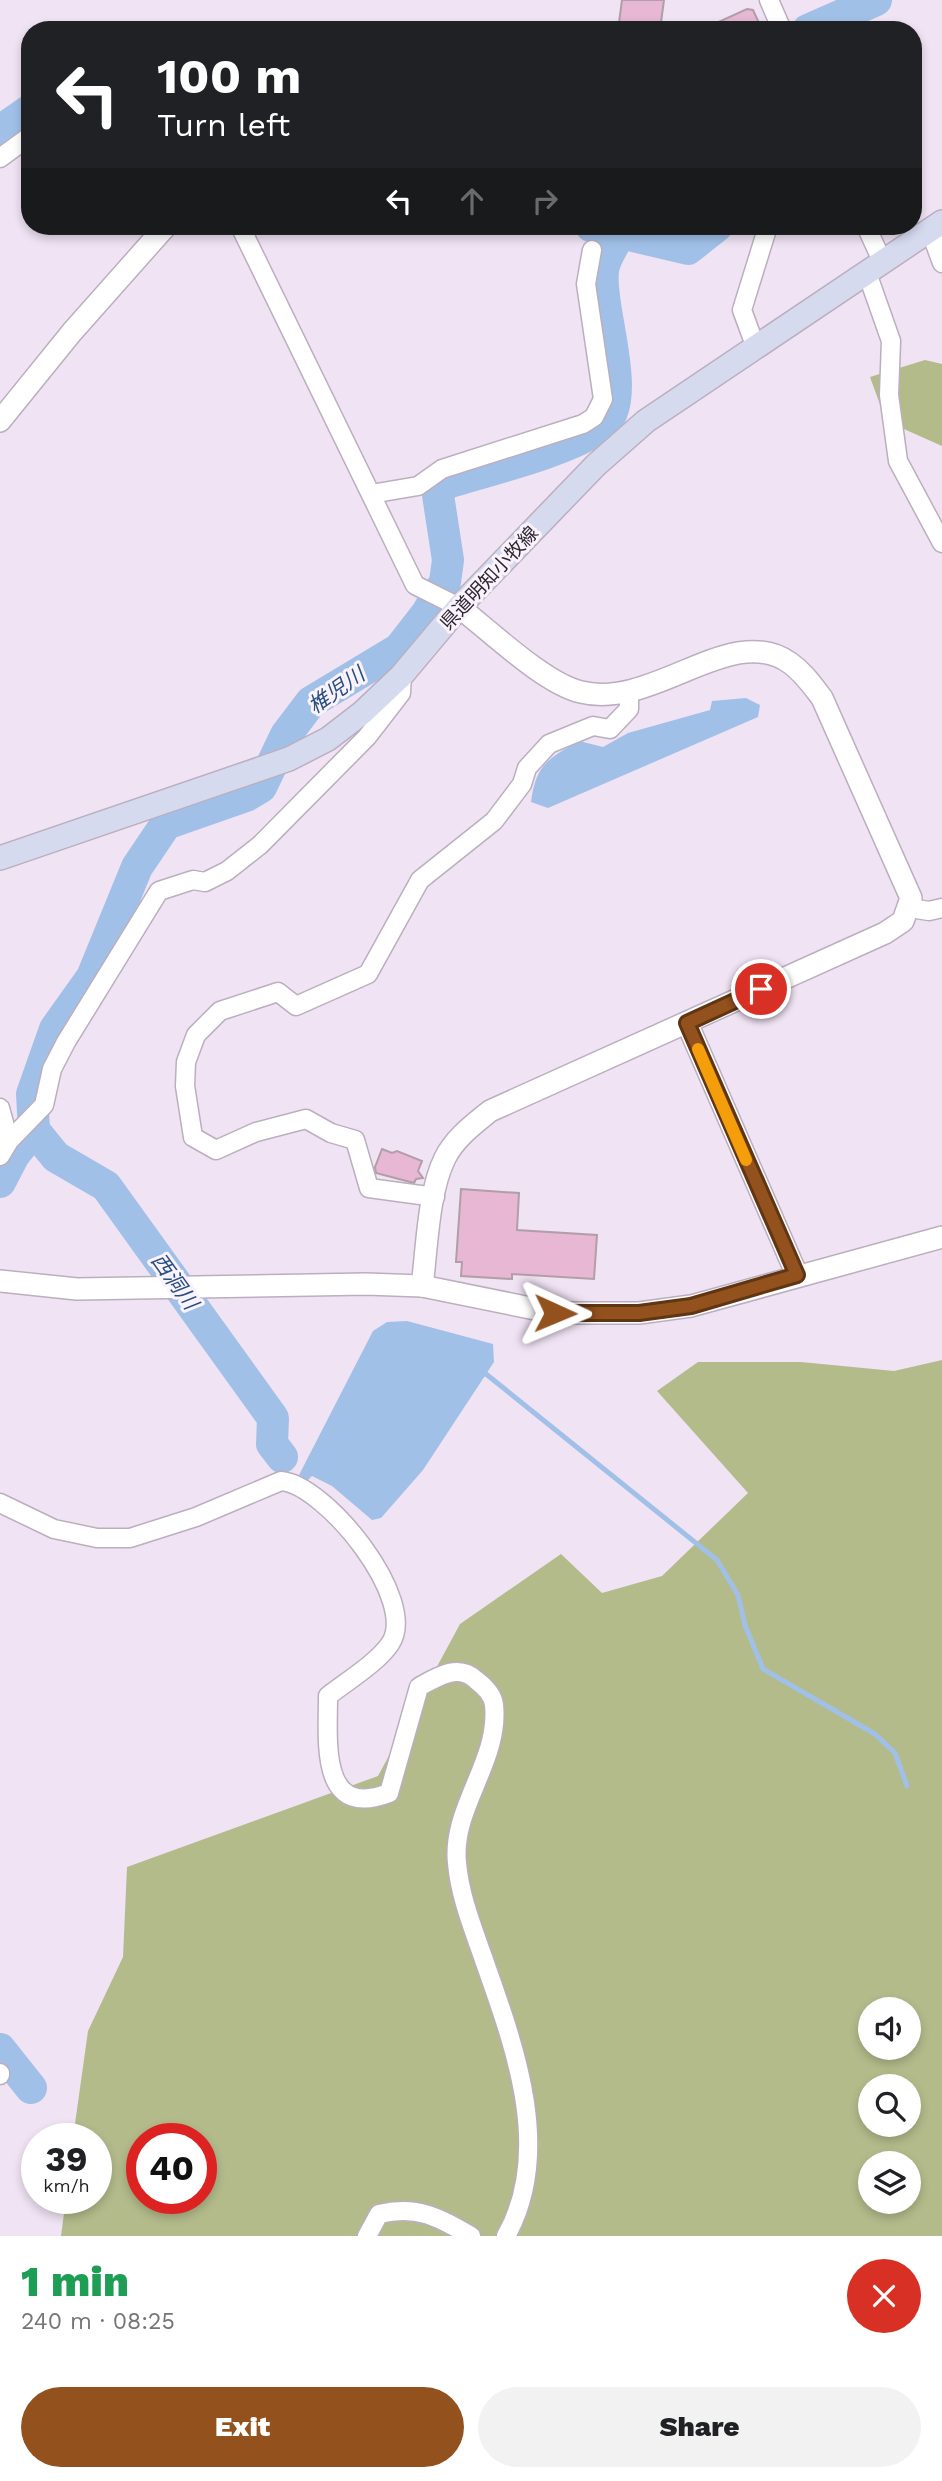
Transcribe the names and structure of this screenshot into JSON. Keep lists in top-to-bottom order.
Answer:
{
  "streets": {
    "main road": ["県道明知小牧線"]
  },
  "water": ["椎児川", "西洞川"],
  "page": {
    "turn": ["100 m", "Turn left"],
    "speed": "39 km/h",
    "limit": "40",
    "heading": ["1 min", "240 m · 08:25"],
    "buttons": ["Exit", "Share"]
  }
}
